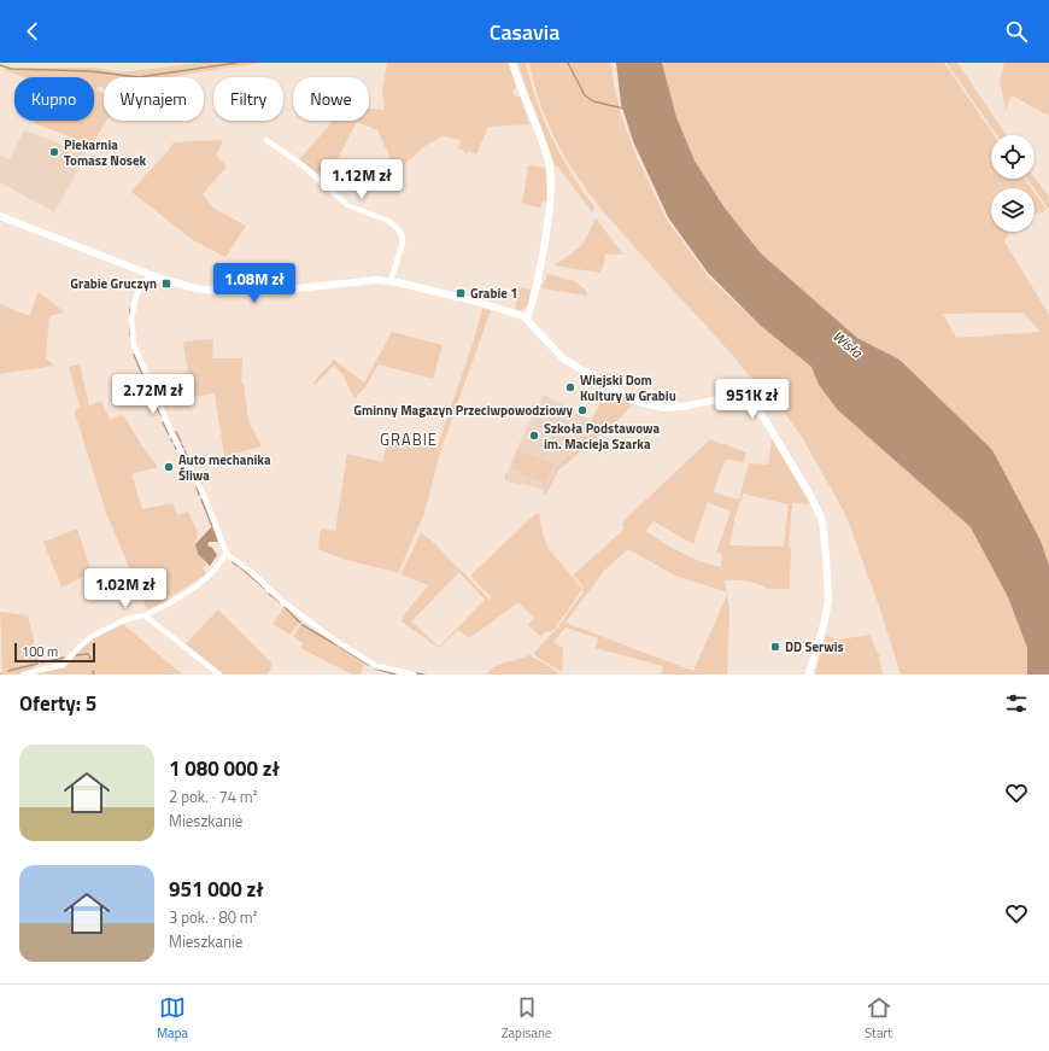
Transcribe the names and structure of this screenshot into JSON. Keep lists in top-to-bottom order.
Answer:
{
  "districts": ["GRABIE"],
  "water": ["Wisła"],
  "places": {
    "other": [
      "Piekarnia Tomasz Nosek",
      "Wiejski Dom Kultury w Grabiu",
      "Gminny Magazyn Przeciwpowodziowy",
      "Szkoła Podstawowa im. Macieja Szarka",
      "Auto mechanika Śliwa",
      "DD Serwis"
    ],
    "transit": ["Grabie Gruczyn", "Grabie 1"]
  },
  "scale_bar": "100 m",
  "page": {
    "header": "Casavia",
    "chip": [
      "Kupno",
      "Wynajem",
      "Filtry",
      "Nowe"
    ],
    "price": [
      "1.12M zł",
      "1.08M zł",
      "2.72M zł",
      "951K zł",
      "1.02M zł"
    ],
    "scale": "100 m",
    "heading": "Oferty: 5",
    "list": [
      {
        "name": "1 080 000 zł",
        "note": "2 pok. · 74 m² · Mieszkanie"
      },
      {
        "name": "951 000 zł",
        "note": "3 pok. · 80 m² · Mieszkanie"
      }
    ],
    "tabs": ["Mapa", "Zapisane", "Start"]
  }
}
